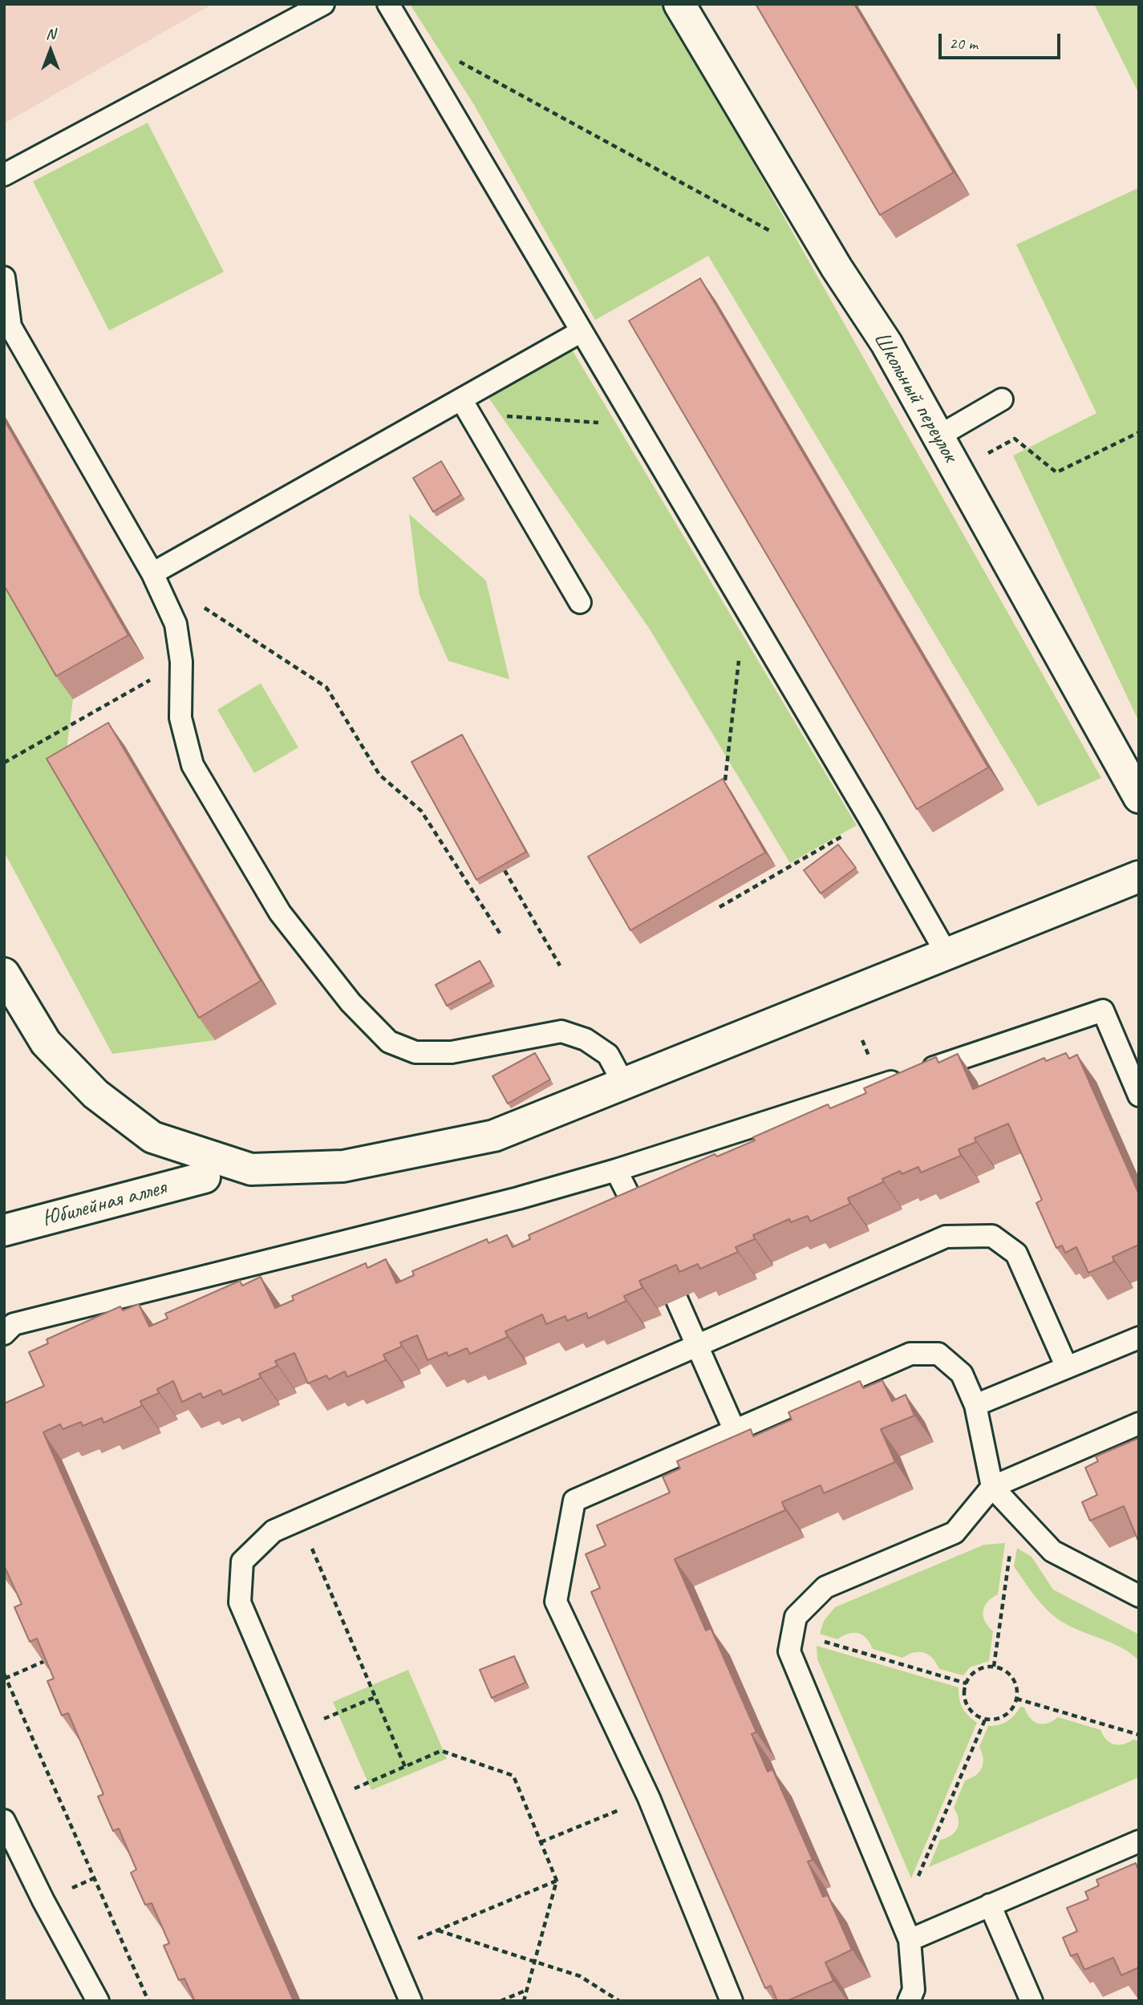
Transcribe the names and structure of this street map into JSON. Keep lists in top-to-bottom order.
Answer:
{
  "streets": {
    "street": ["Школьный переулок", "Юбилейная аллея"]
  },
  "scale_bar": "20 m",
  "north": "top"
}
